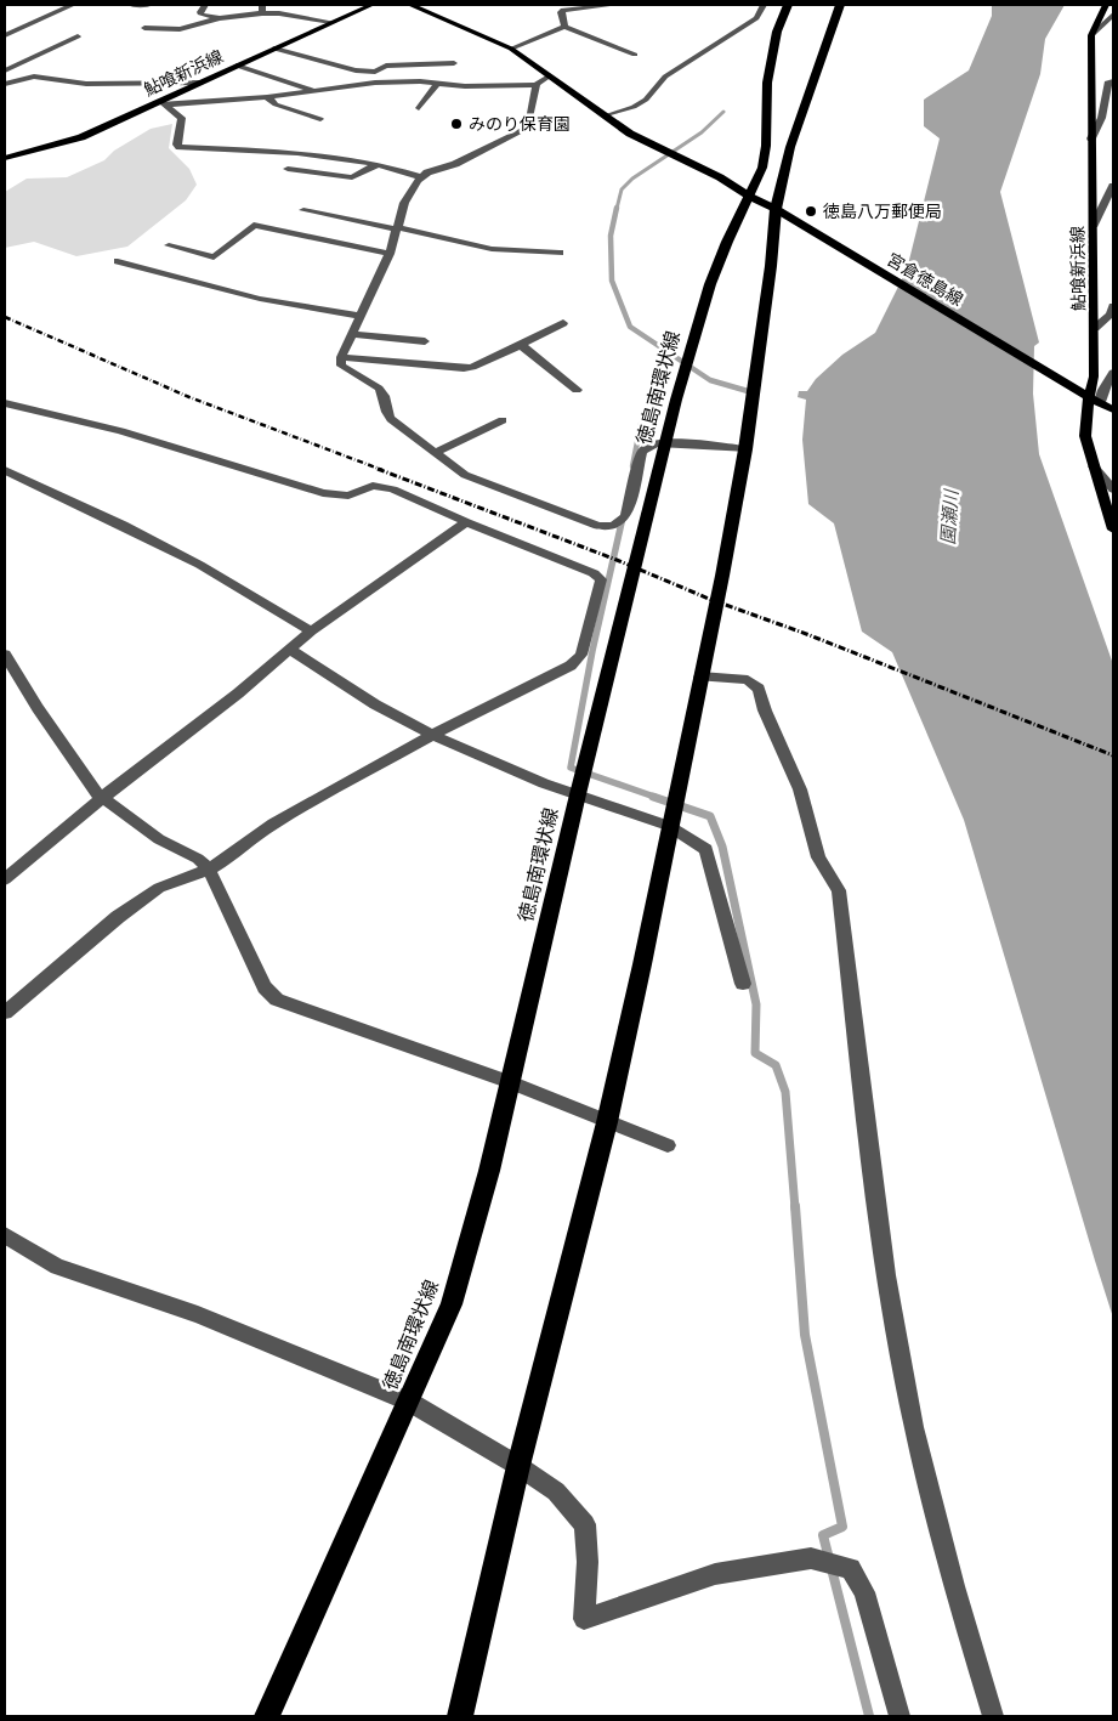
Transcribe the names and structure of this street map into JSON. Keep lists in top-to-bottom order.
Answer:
{
  "streets": {
    "highway": ["徳島南環状線"],
    "main road": ["鮎喰新浜線", "宮倉徳島線"]
  },
  "crossings": [
    ["鮎喰新浜線", "宮倉徳島線"],
    ["宮倉徳島線", "徳島南環状線"]
  ],
  "water": ["園瀬川"],
  "places": ["みのり保育園", "徳島八万郵便局"]
}
